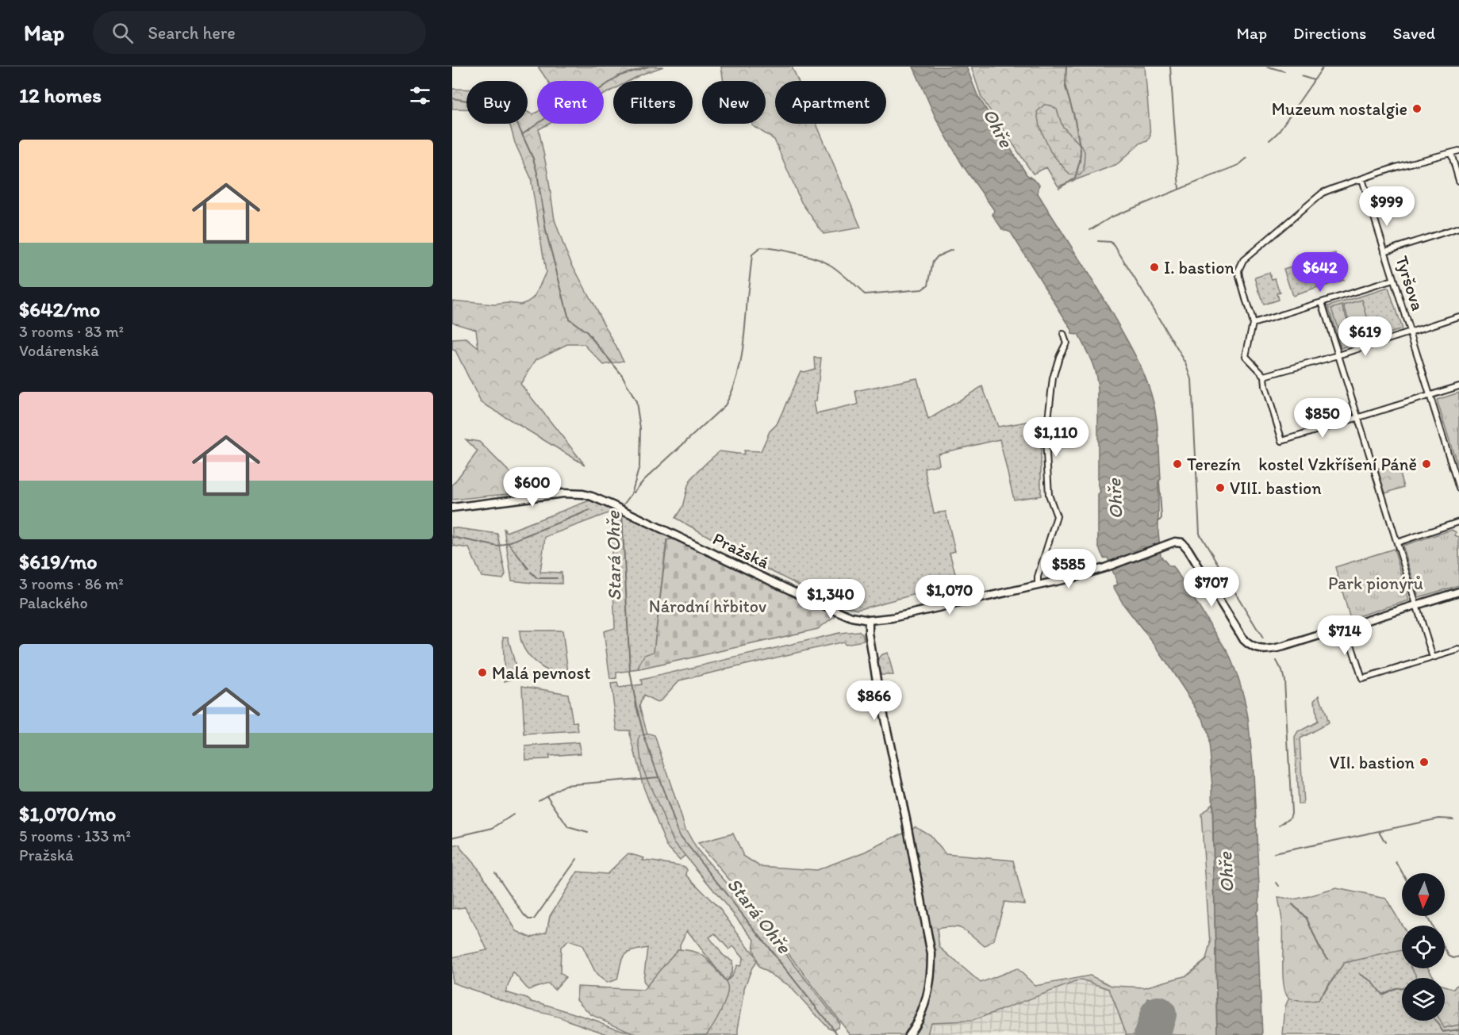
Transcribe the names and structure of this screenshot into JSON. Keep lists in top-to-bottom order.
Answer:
{
  "streets": {
    "main road": ["Pražská"],
    "street": ["Tyršova"]
  },
  "water": ["Ohře", "Stará Ohře"],
  "parks": ["Park pionýrů", "Národní hřbitov"],
  "places": [
    "Muzeum nostalgie",
    "I. bastion",
    "Terezín",
    "kostel Vzkříšení Páně",
    "VIII. bastion",
    "Malá pevnost",
    "VII. bastion"
  ],
  "north": "bottom",
  "page": {
    "header": "Map",
    "search": "Search here",
    "nav": ["Map", "Directions", "Saved"],
    "heading": "12 homes",
    "chip": [
      "Buy",
      "Rent",
      "Filters",
      "New",
      "Apartment"
    ],
    "list": [
      {
        "name": "$642/mo",
        "note": "3 rooms · 83 m² · Vodárenská"
      },
      {
        "name": "$619/mo",
        "note": "3 rooms · 86 m² · Palackého"
      },
      {
        "name": "$1,070/mo",
        "note": "5 rooms · 133 m² · Pražská"
      }
    ],
    "price": [
      "$999",
      "$642",
      "$619",
      "$850",
      "$1,110",
      "$600",
      "$585",
      "$707",
      "$1,070",
      "$1,340",
      "$714",
      "$866"
    ]
  }
}
